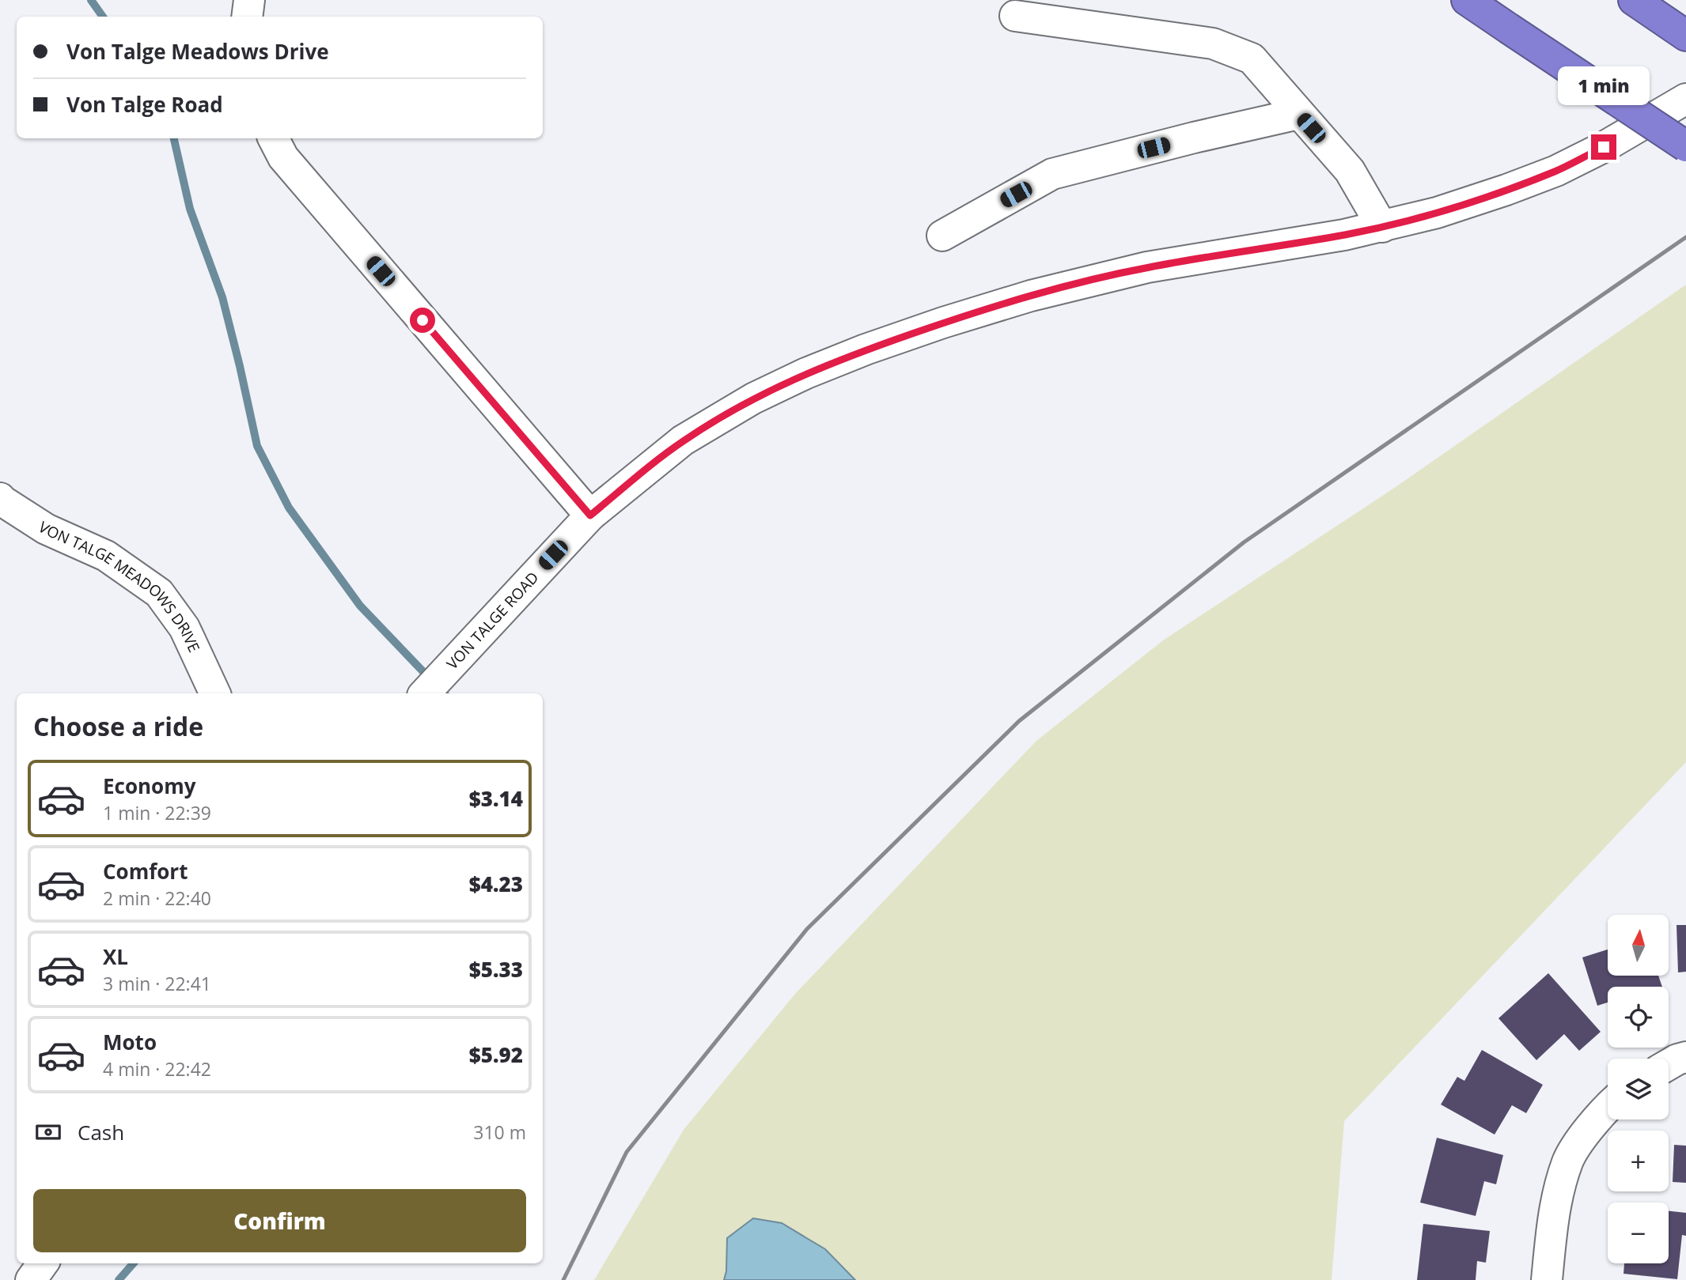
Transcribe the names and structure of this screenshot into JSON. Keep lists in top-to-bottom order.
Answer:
{
  "streets": {
    "street": ["VON TALGE MEADOWS DRIVE", "VON TALGE ROAD"]
  },
  "north": "top",
  "page": {
    "banner": ["Von Talge Meadows Drive", "Von Talge Road"],
    "bubble": "1 min",
    "heading": "Choose a ride",
    "list": [
      {
        "name": "Economy",
        "note": "1 min · 22:39",
        "value": "$3.14"
      },
      {
        "name": "Comfort",
        "note": "2 min · 22:40",
        "value": "$4.23"
      },
      {
        "name": "XL",
        "note": "3 min · 22:41",
        "value": "$5.33"
      },
      {
        "name": "Moto",
        "note": "4 min · 22:42",
        "value": "$5.92"
      }
    ],
    "map_buttons": ["+", "−"],
    "pay": ["Cash", "310 m"],
    "buttons": "Confirm"
  }
}
